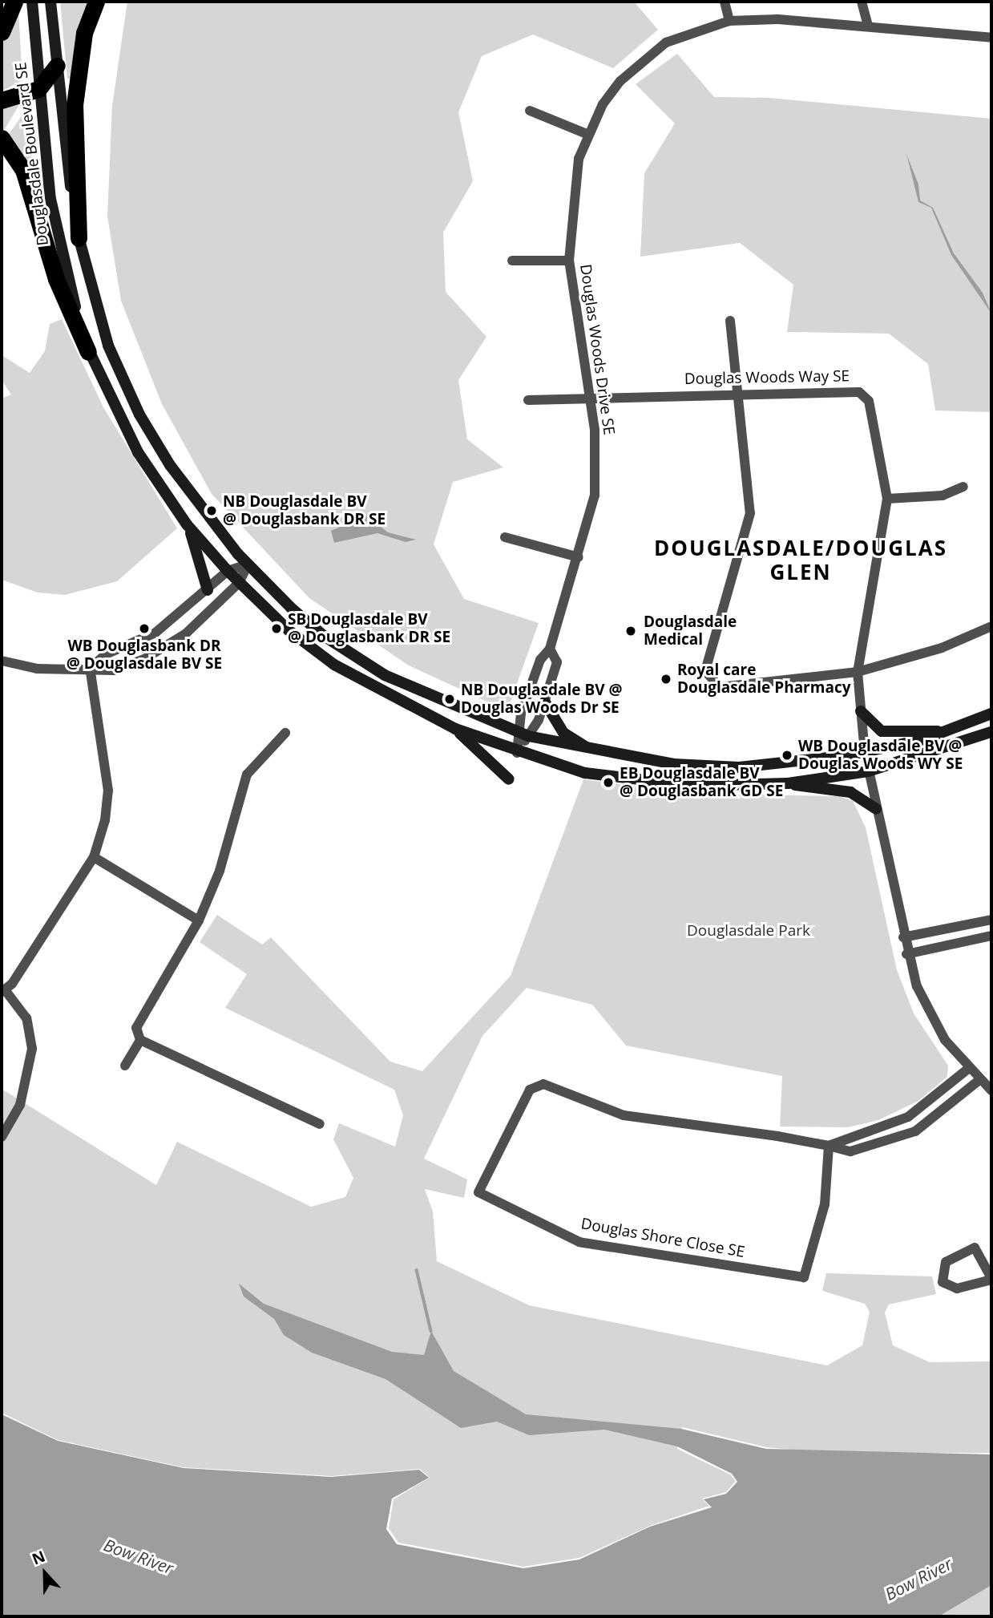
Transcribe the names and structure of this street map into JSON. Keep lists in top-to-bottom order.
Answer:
{
  "streets": {
    "street": [
      "Douglasdale Boulevard SE",
      "Douglas Woods Drive SE",
      "Douglas Woods Way SE",
      "Douglas Shore Close SE"
    ]
  },
  "crossings": [
    ["Douglasdale Boulevard SE", "Douglas Woods Drive SE"],
    ["Douglasdale Boulevard SE", "Douglas Woods Way SE"],
    ["Douglas Woods Drive SE", "Douglas Woods Way SE"],
    ["Douglas Woods Way SE", "Douglas Shore Close SE"]
  ],
  "districts": ["DOUGLASDALE/DOUGLAS GLEN"],
  "water": ["Bow River"],
  "parks": ["Douglasdale Park"],
  "places": [
    "NB Douglasdale BV @ Douglasbank DR SE",
    "WB Douglasbank DR @ Douglasdale BV SE",
    "SB Douglasdale BV @ Douglasbank DR SE",
    "Douglasdale Medical",
    "Royal care Douglasdale Pharmacy",
    "NB Douglasdale BV @ Douglas Woods Dr SE",
    "WB Douglasdale BV @ Douglas Woods WY SE",
    "EB Douglasdale BV @ Douglasbank GD SE"
  ],
  "north": "top"
}
